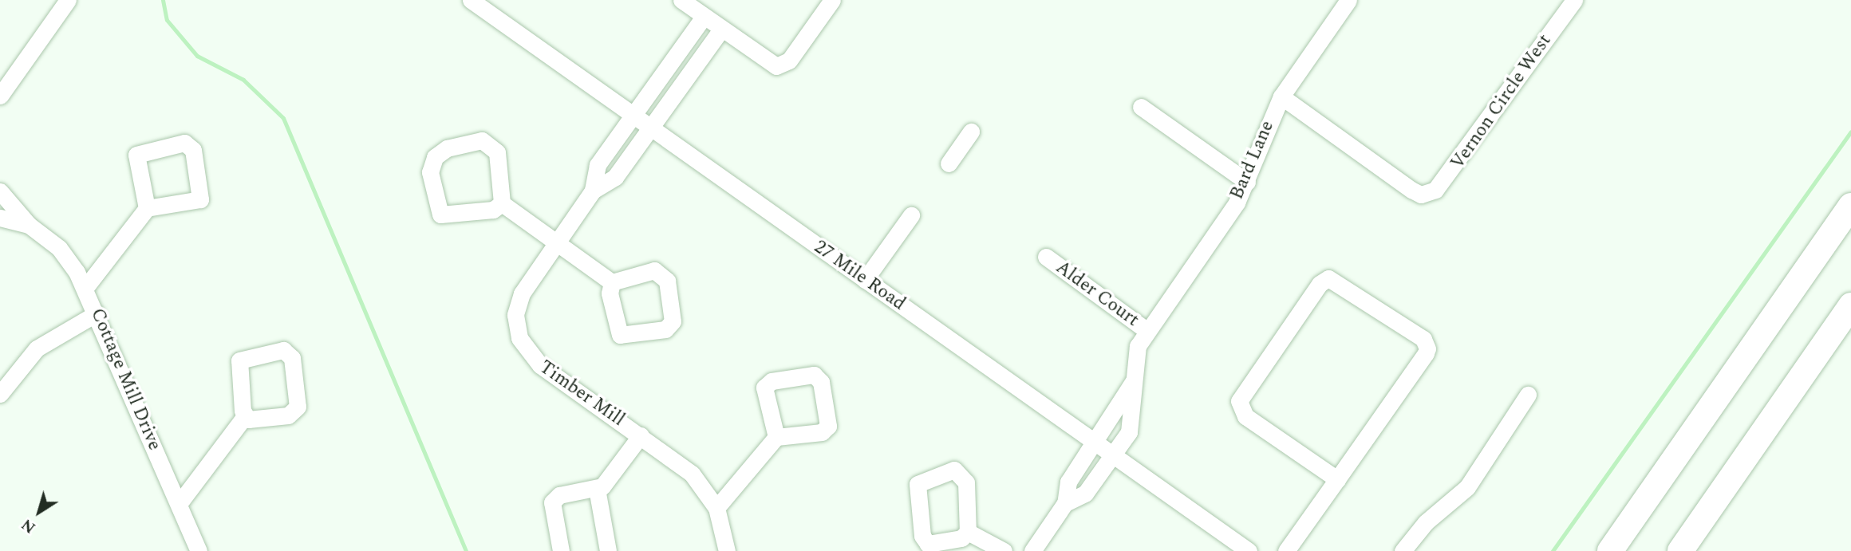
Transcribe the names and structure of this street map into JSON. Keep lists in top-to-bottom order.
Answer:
{
  "streets": {
    "street": [
      "Vernon Circle West",
      "Bard Lane",
      "27 Mile Road",
      "Alder Court",
      "Cottage Mill Drive",
      "Timber Mill"
    ]
  },
  "crossings": [
    ["Vernon Circle West", "Bard Lane"],
    ["Bard Lane", "27 Mile Road"],
    ["Bard Lane", "Alder Court"],
    ["27 Mile Road", "Timber Mill"]
  ],
  "north": "bottom left"
}
